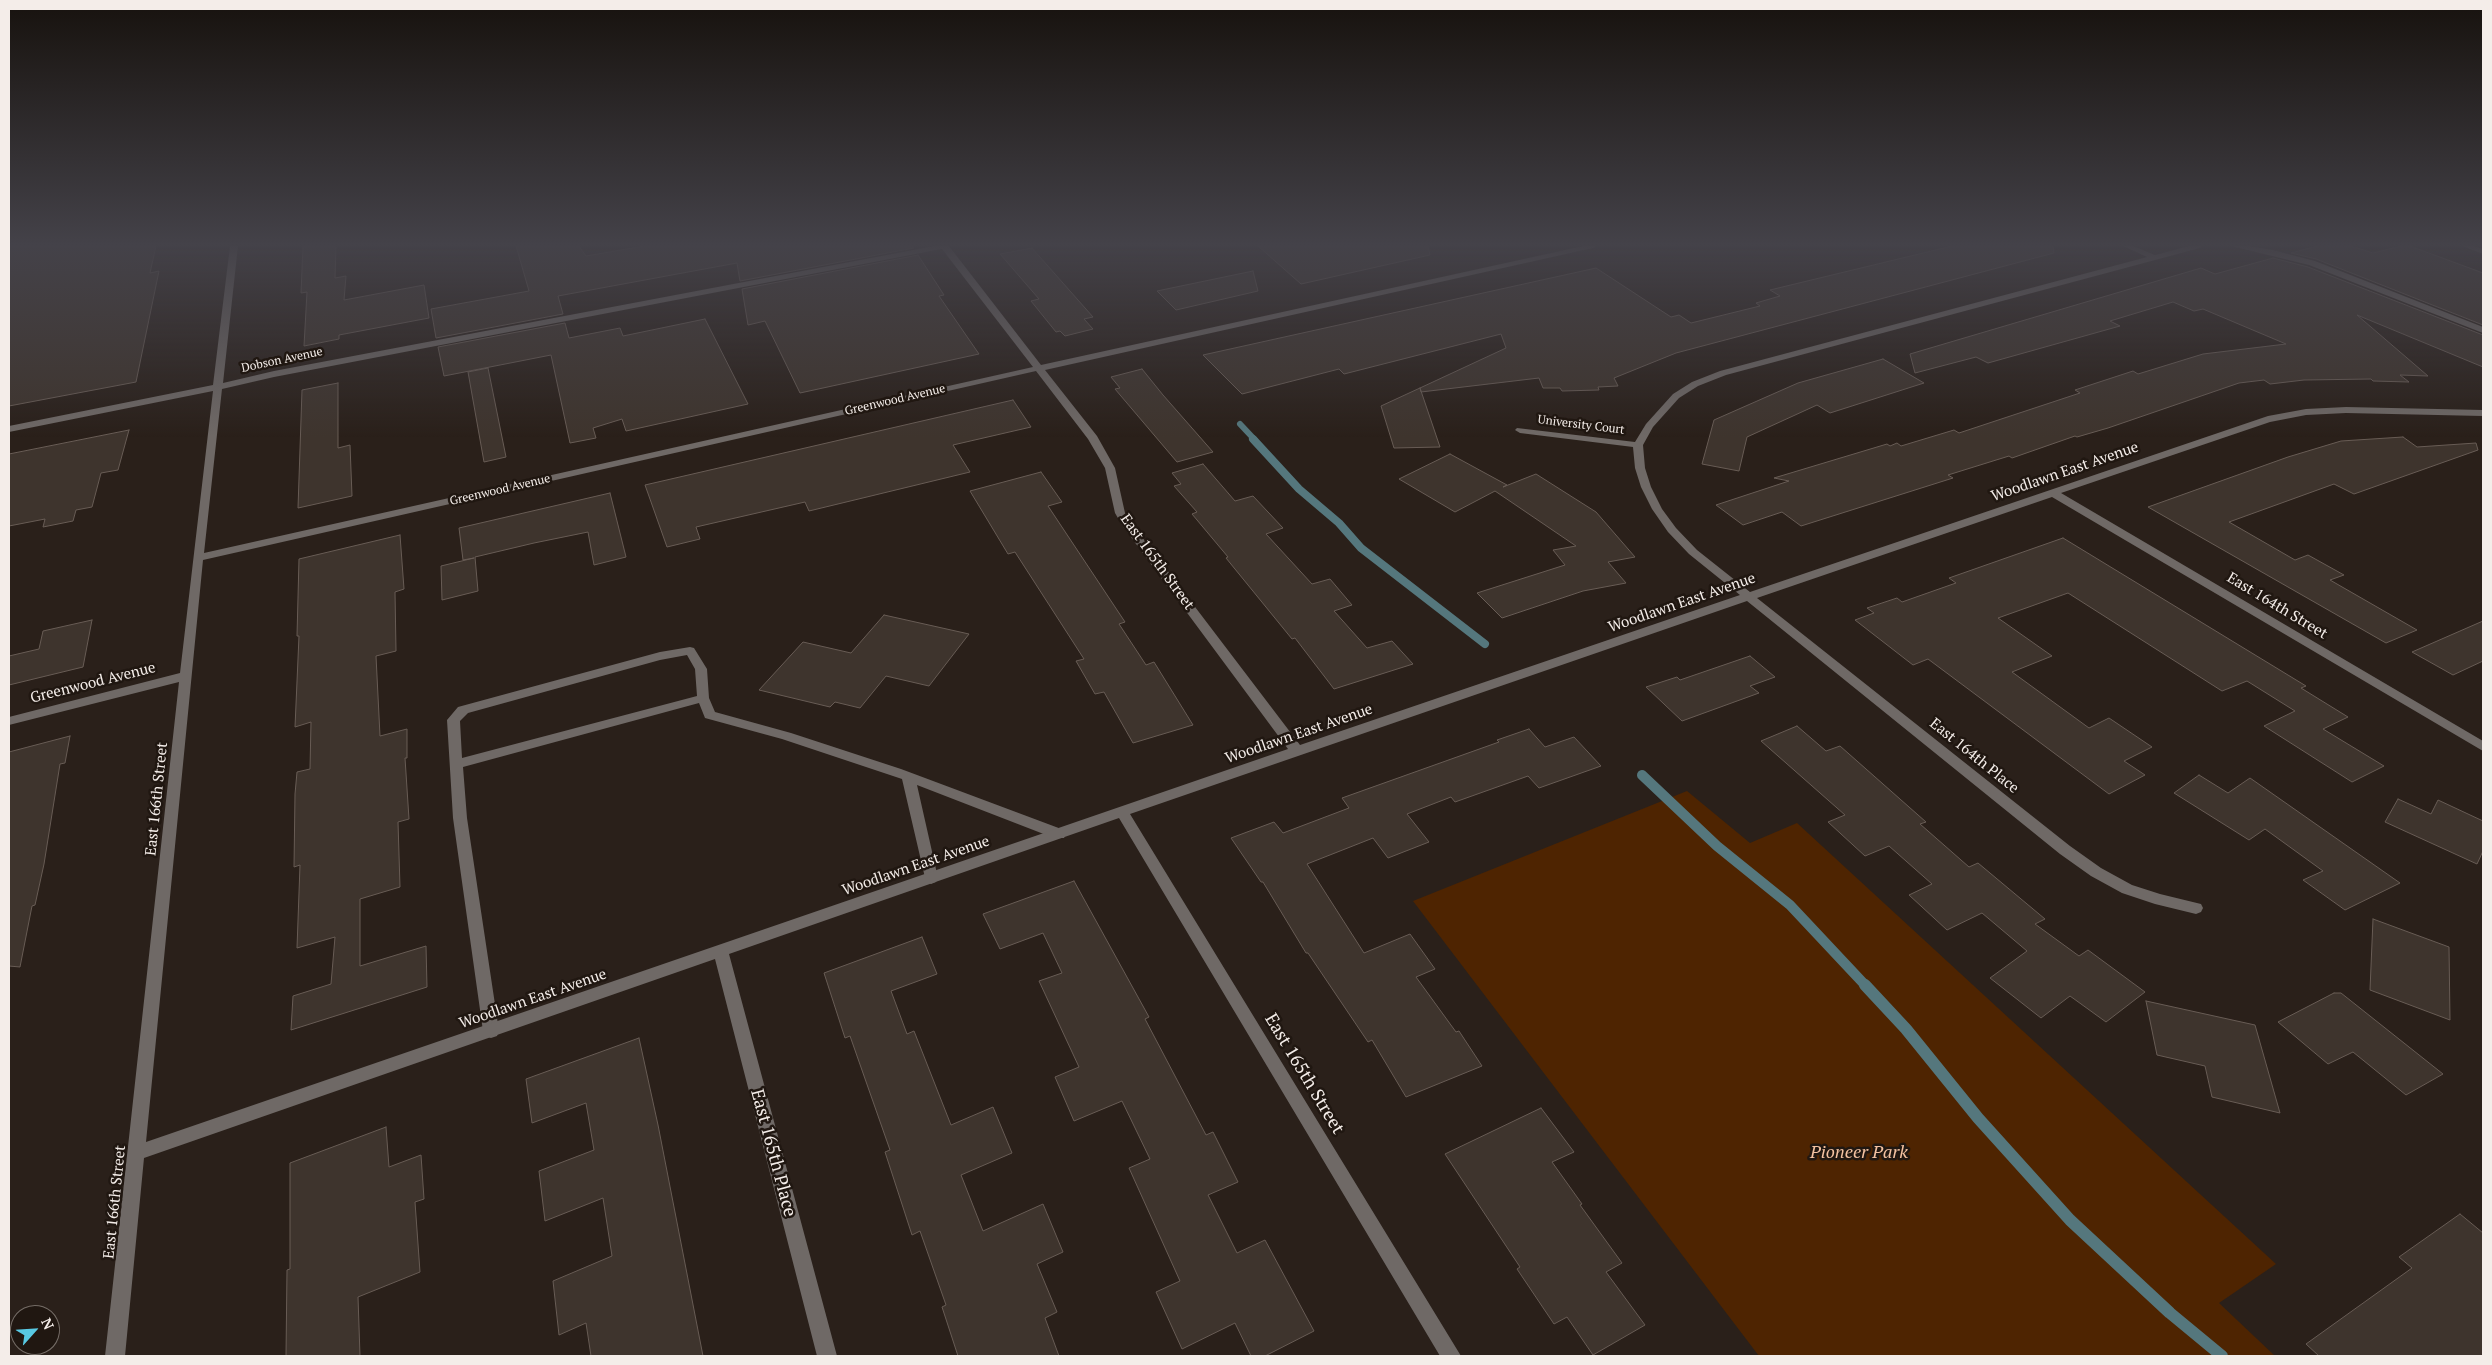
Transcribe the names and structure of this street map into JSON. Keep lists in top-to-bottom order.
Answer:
{
  "streets": {
    "street": [
      "Dobson Avenue",
      "Greenwood Avenue",
      "University Court",
      "Woodlawn East Avenue",
      "East 165th Street",
      "East 164th Street",
      "East 164th Place",
      "East 166th Street",
      "East 165th Place"
    ]
  },
  "crossings": [
    ["Dobson Avenue", "East 166th Street"],
    ["Greenwood Avenue", "East 165th Street"],
    ["Greenwood Avenue", "East 166th Street"],
    ["University Court", "East 164th Place"],
    ["Woodlawn East Avenue", "East 165th Street"],
    ["Woodlawn East Avenue", "East 164th Street"],
    ["Woodlawn East Avenue", "East 164th Place"],
    ["Woodlawn East Avenue", "East 166th Street"],
    ["Woodlawn East Avenue", "East 165th Place"]
  ],
  "parks": ["Pioneer Park"],
  "north": "top right"
}
